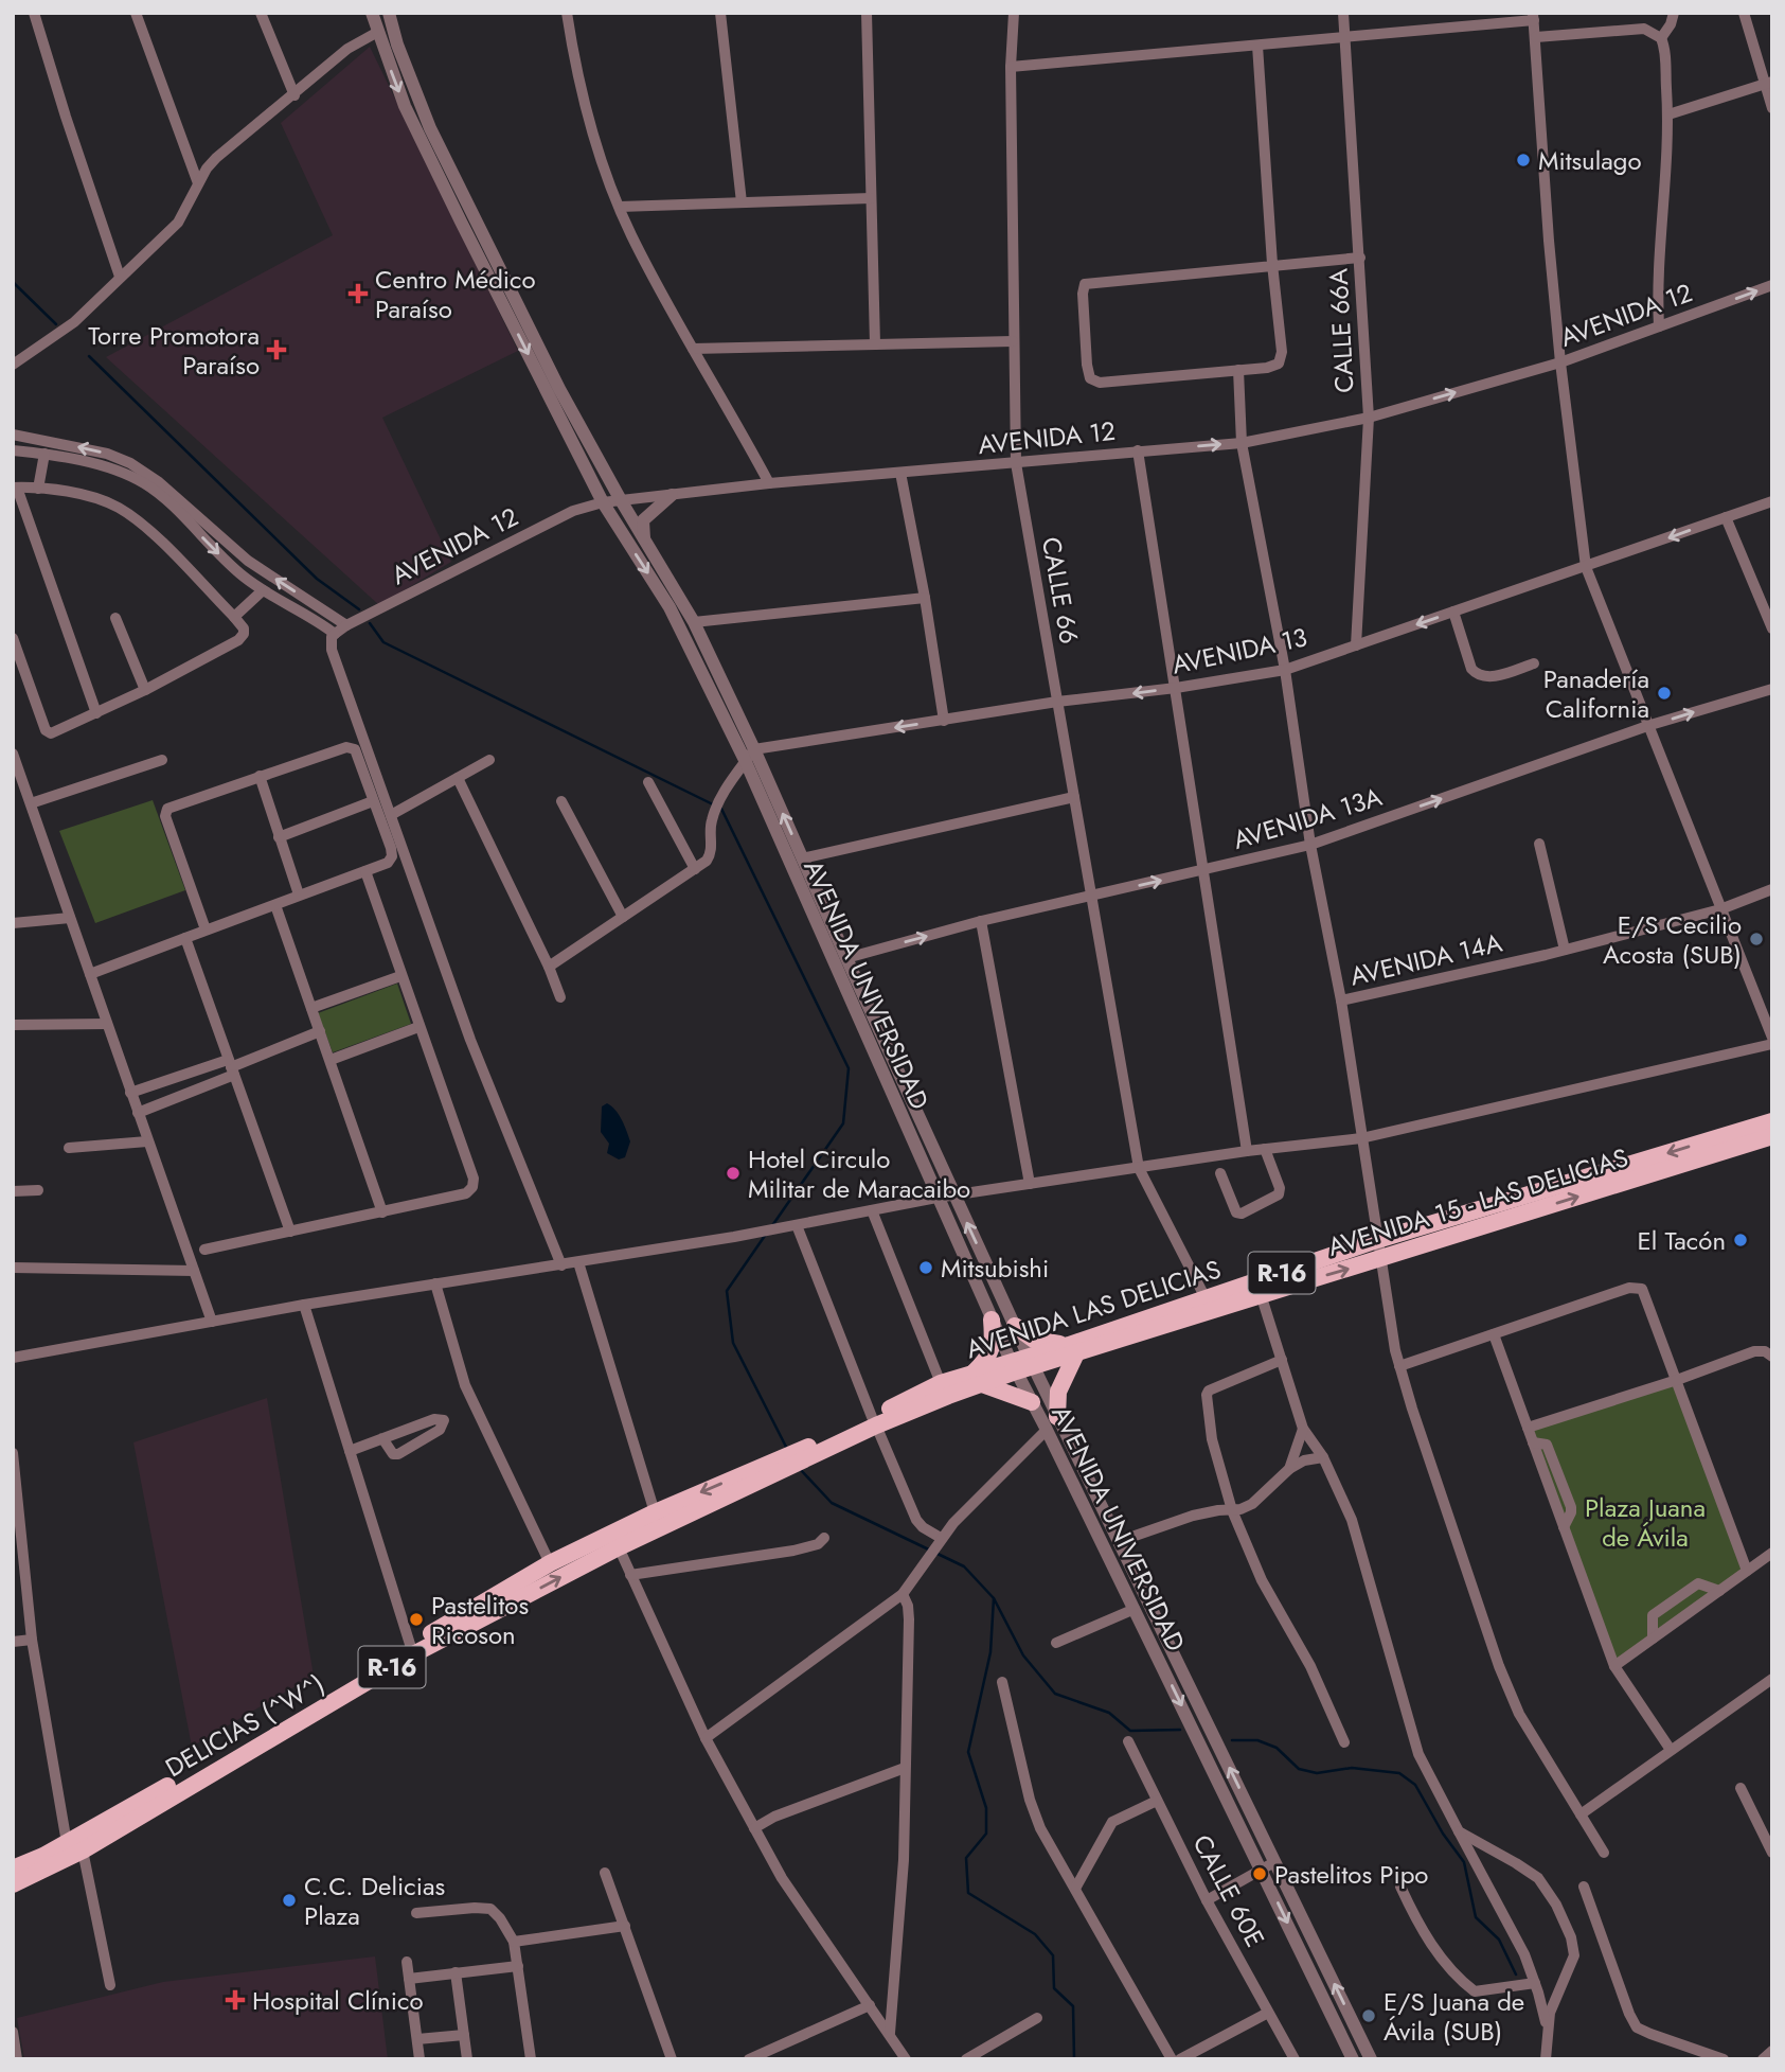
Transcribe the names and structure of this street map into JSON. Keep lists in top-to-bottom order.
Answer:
{
  "streets": {
    "main road": [
      "AVENIDA 15 - LAS DELICIAS",
      "R-16",
      "AVENIDA LAS DELICIAS",
      "DELICIAS (^W^)"
    ],
    "street": [
      "AVENIDA 12",
      "CALLE 66A",
      "CALLE 66",
      "AVENIDA 13",
      "AVENIDA 13A",
      "AVENIDA 14A",
      "AVENIDA UNIVERSIDAD",
      "CALLE 60E"
    ]
  },
  "crossings": [
    ["AVENIDA 12", "CALLE 66A"],
    ["AVENIDA 12", "CALLE 66"],
    ["AVENIDA 12", "AVENIDA UNIVERSIDAD"],
    ["CALLE 66A", "AVENIDA 13"],
    ["CALLE 66", "AVENIDA 13"],
    ["CALLE 66", "AVENIDA 13A"],
    ["CALLE 66", "AVENIDA LAS DELICIAS"],
    ["AVENIDA 13", "AVENIDA UNIVERSIDAD"],
    ["AVENIDA 13A", "AVENIDA UNIVERSIDAD"],
    ["AVENIDA 14A", "AVENIDA 15 - LAS DELICIAS"],
    ["AVENIDA 14A", "AVENIDA LAS DELICIAS"],
    ["AVENIDA UNIVERSIDAD", "AVENIDA LAS DELICIAS"],
    ["AVENIDA 15 - LAS DELICIAS", "AVENIDA LAS DELICIAS"],
    ["R-16", "AVENIDA LAS DELICIAS"],
    ["AVENIDA LAS DELICIAS", "DELICIAS (^W^)"]
  ],
  "one_way": [
    "AVENIDA 13",
    "AVENIDA 13A",
    "AVENIDA 15 - LAS DELICIAS",
    "AVENIDA LAS DELICIAS"
  ],
  "parks": ["Plaza Juana de Ávila"],
  "places": {
    "other": [
      "Mitsulago",
      "Panadería California",
      "E/S Cecilio Acosta (SUB)",
      "Hotel Circulo Militar de Maracaibo",
      "El Tacón",
      "Mitsubishi",
      "Pastelitos Ricoson",
      "Pastelitos Pipo",
      "C.C. Delicias Plaza",
      "E/S Juana de Ávila (SUB)"
    ],
    "health": ["Centro Médico Paraíso", "Torre Promotora Paraíso", "Hospital Clínico"]
  }
}
